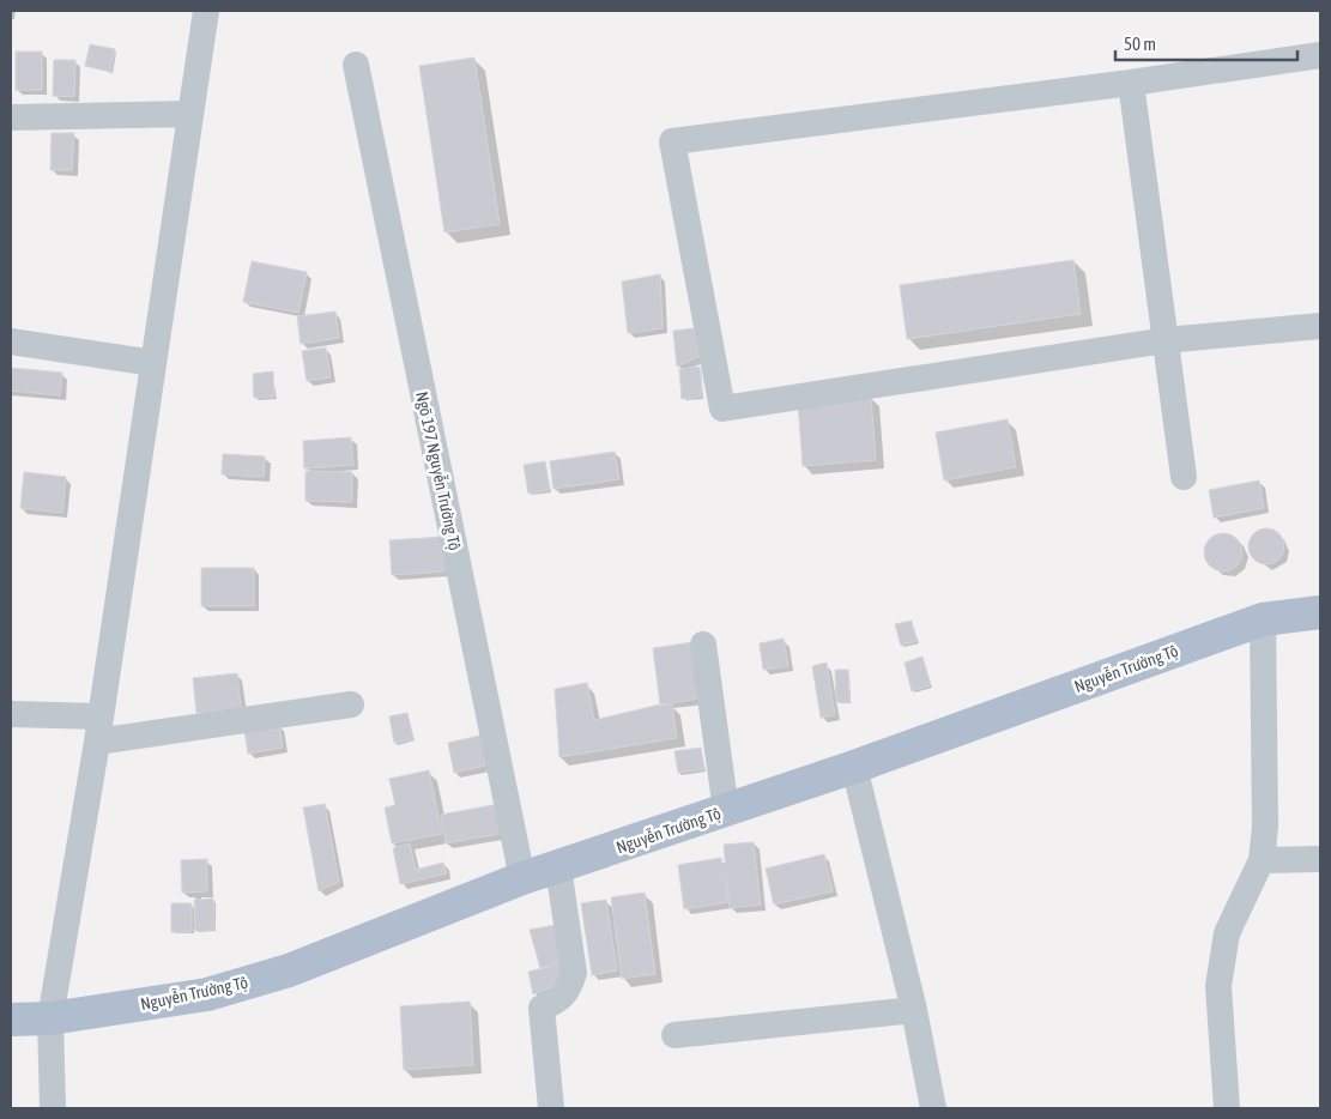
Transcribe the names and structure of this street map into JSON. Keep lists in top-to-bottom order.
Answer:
{
  "streets": {
    "main road": ["Nguyễn Trường Tộ"],
    "street": ["Ngõ 197 Nguyễn Trường Tộ"]
  },
  "crossings": [
    ["Ngõ 197 Nguyễn Trường Tộ", "Nguyễn Trường Tộ"]
  ],
  "scale_bar": "50 m"
}
